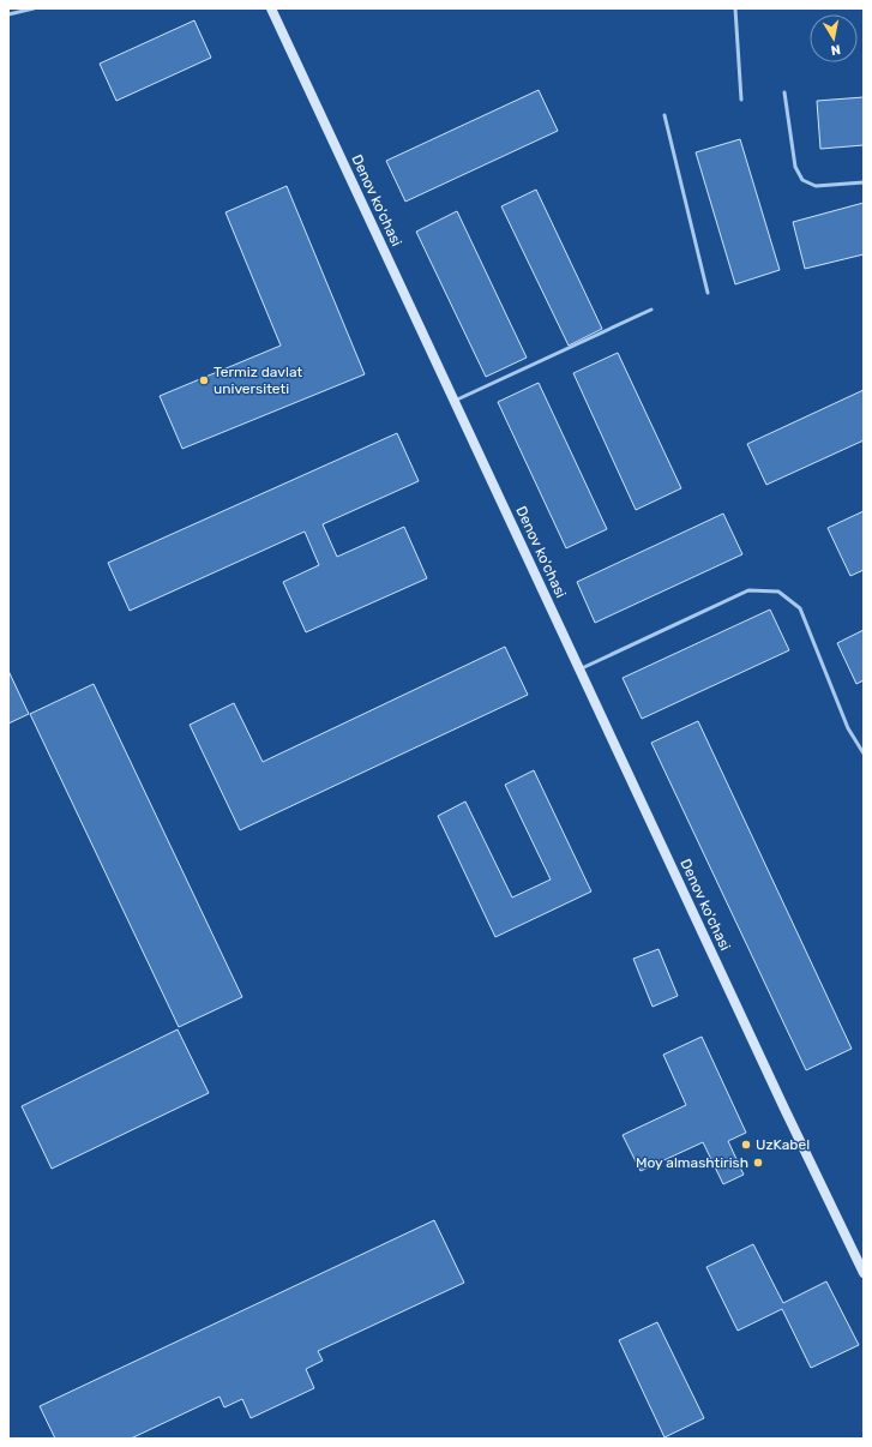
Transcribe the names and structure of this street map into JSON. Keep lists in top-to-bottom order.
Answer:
{
  "streets": {
    "street": ["Denov ko'chasi"]
  },
  "places": ["Termiz davlat universiteti", "UzKabel", "Moy almashtirish"],
  "north": "bottom"
}
